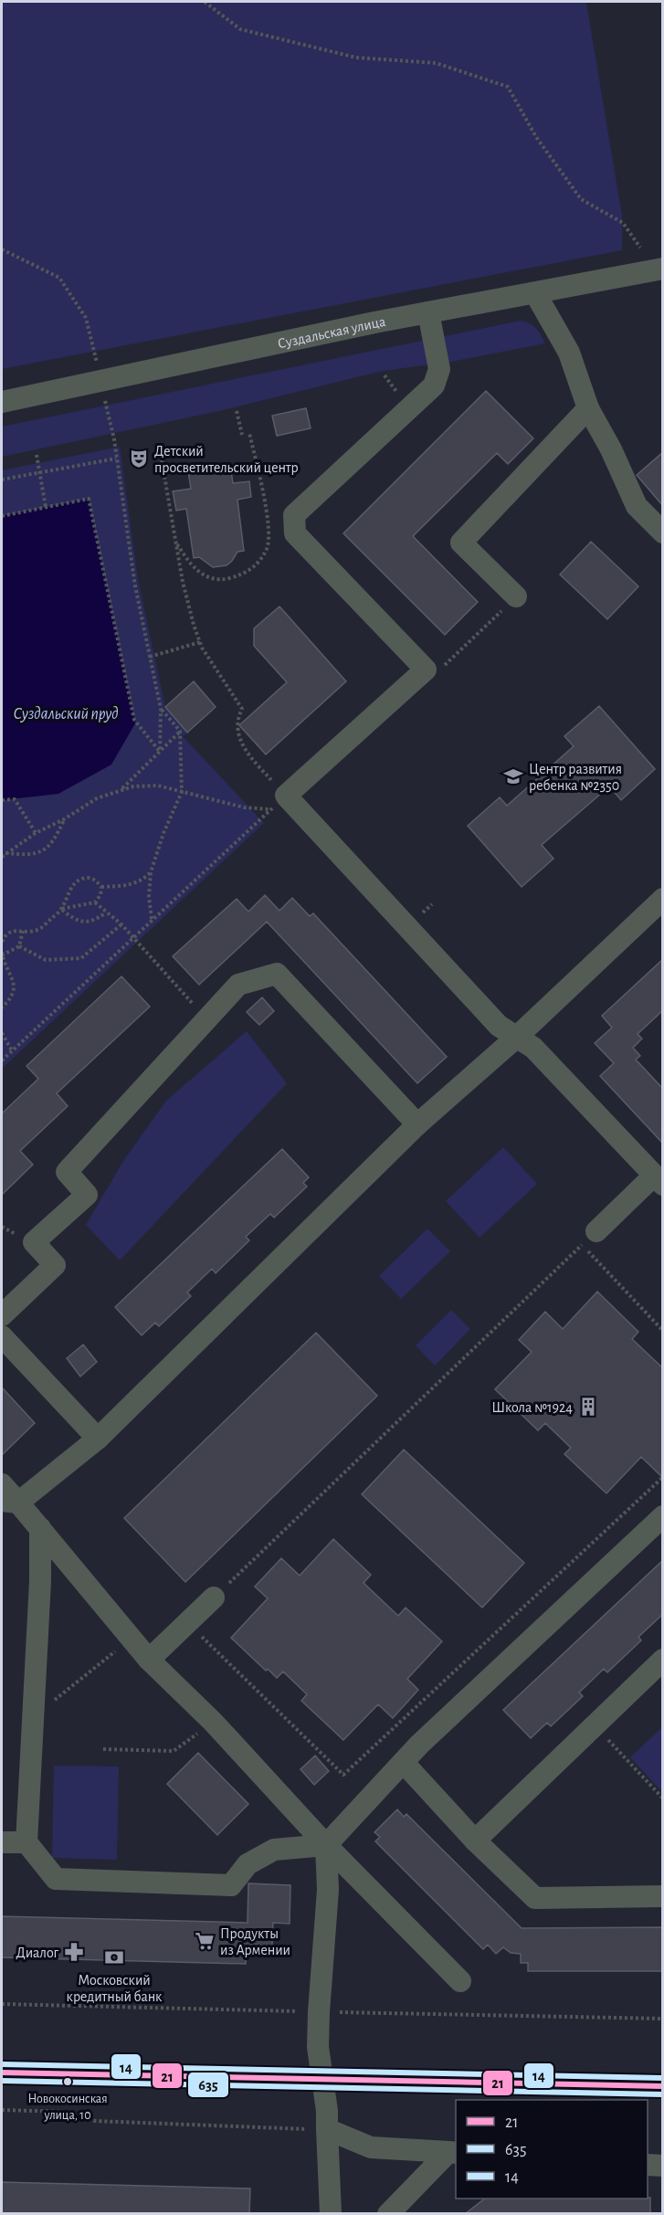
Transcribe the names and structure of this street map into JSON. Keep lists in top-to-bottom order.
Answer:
{
  "streets": {
    "street": ["Суздальская улица"]
  },
  "water": ["Суздальский пруд"],
  "places": {
    "theatre": ["Детский просветительский центр"],
    "school or university": ["Центр развития ребенка №2350"],
    "building": ["Школа №1924"],
    "supermarket": ["Продукты из Армении"],
    "pharmacy": ["Диалог"],
    "bank": ["Московский кредитный банк"],
    "other": ["Новокосинская улица, 10"]
  },
  "lines": ["transit line 14", "transit line 21", "transit line 635"],
  "legend": ["21", "635", "14"]
}
